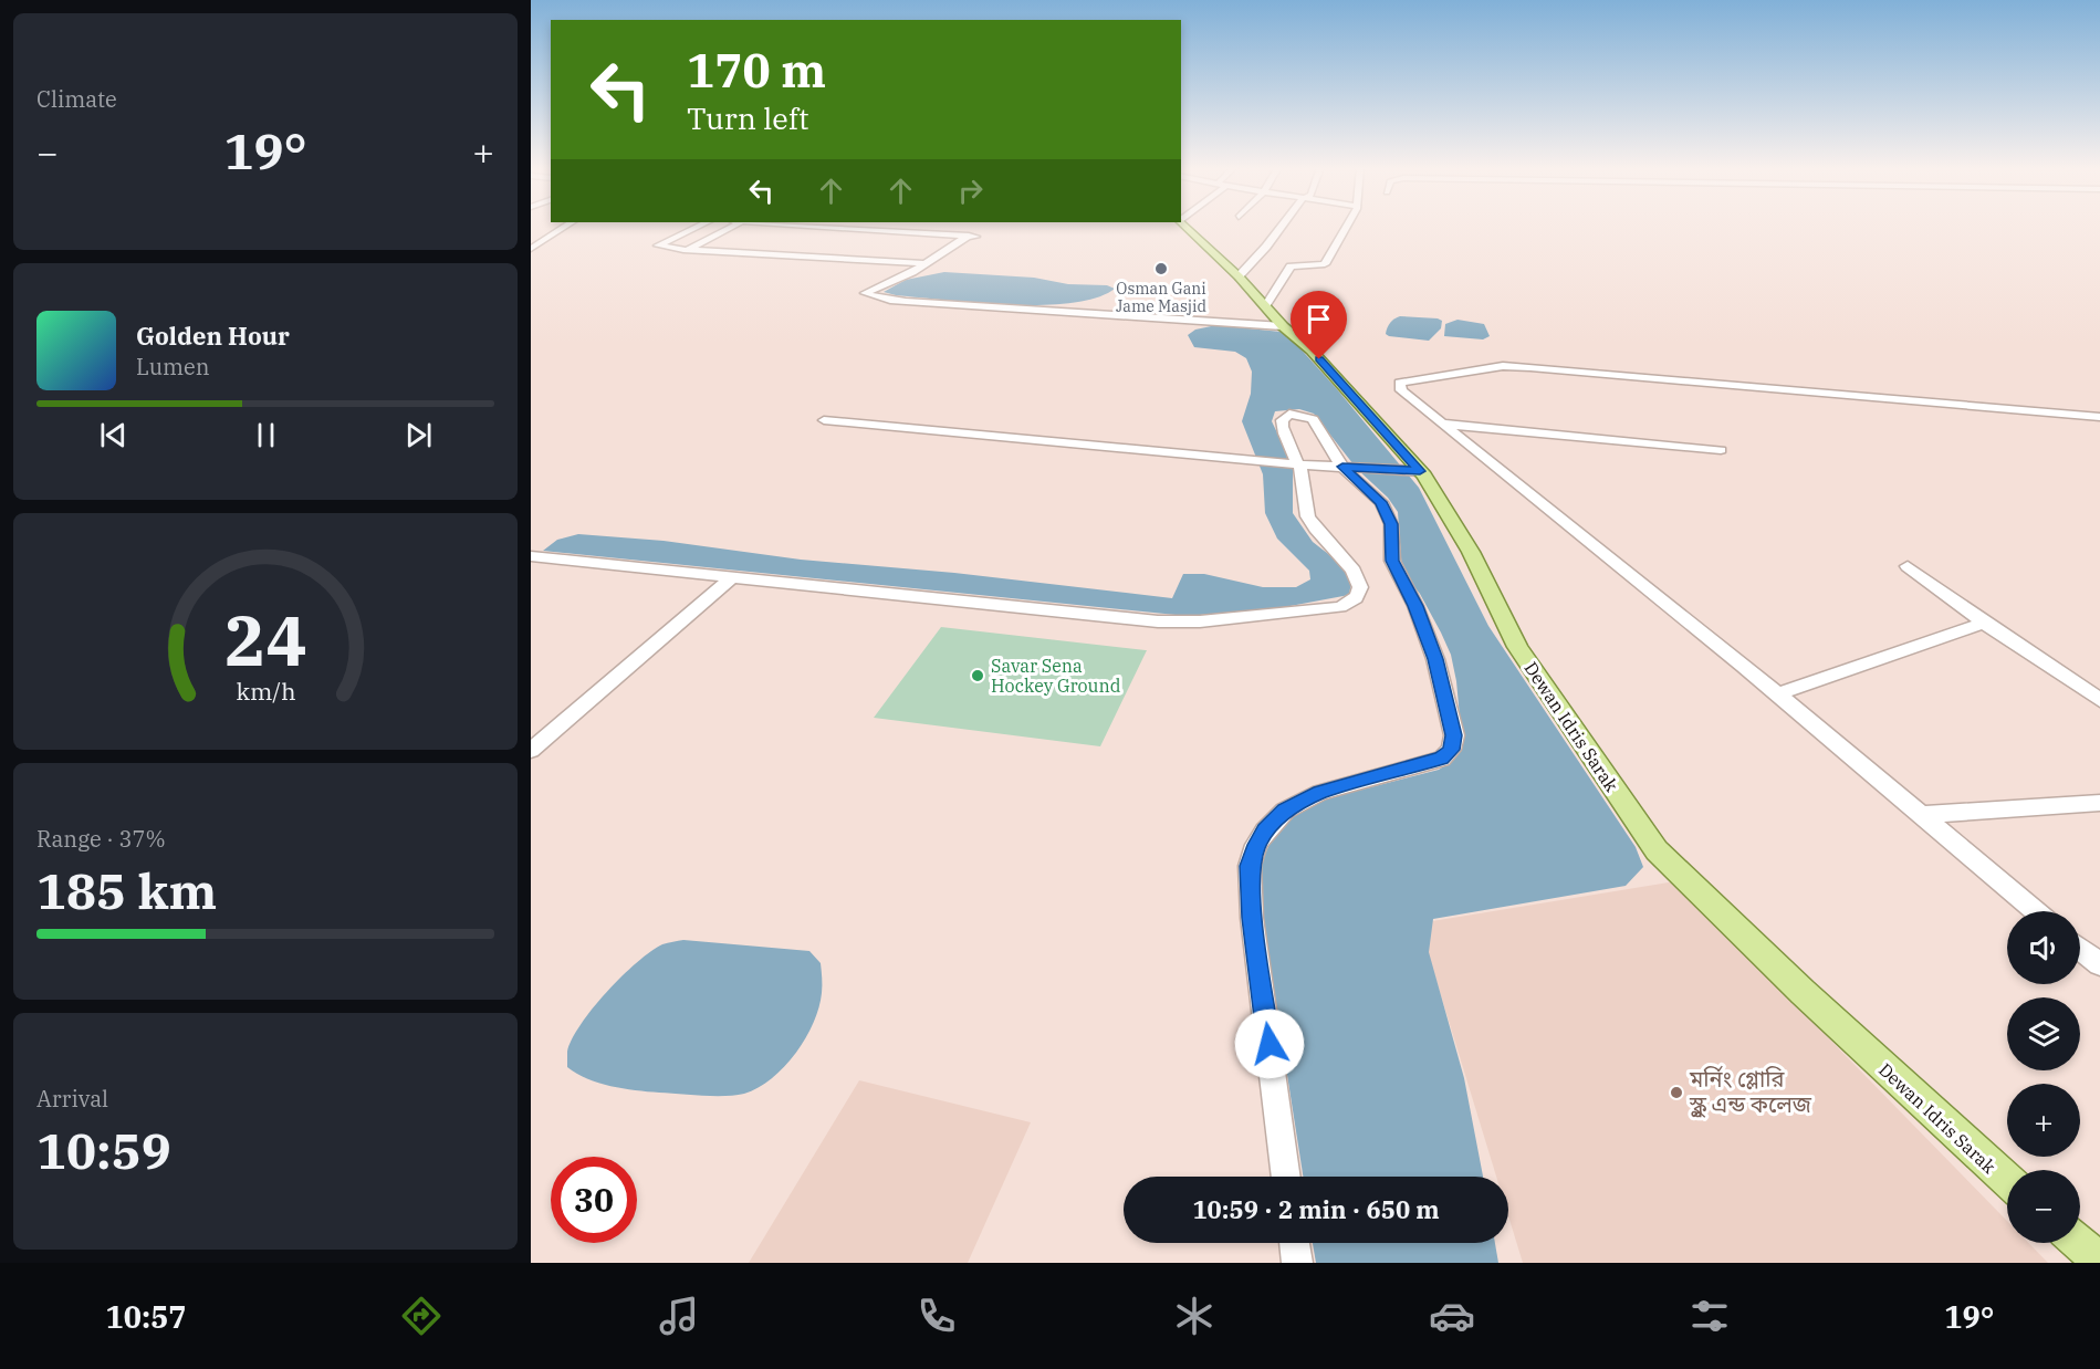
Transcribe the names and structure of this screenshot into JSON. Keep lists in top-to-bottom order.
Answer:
{
  "streets": {
    "main road": ["Dewan Idris Sarak"]
  },
  "places": ["Osman Gani Jame Masjid", "Savar Sena Hockey Ground", "মর্নিং গ্লোরি স্কুল এন্ড কলেজ"],
  "page": {
    "tile": [
      "Climate",
      ["Range · 37%", "185 km"],
      ["Arrival", "10:59"]
    ],
    "turn": ["170 m", "Turn left"],
    "heat": ["−", "19°", "+"],
    "song": ["Golden Hour", "Lumen"],
    "map_buttons": ["+", "−"],
    "limit": "30",
    "trip": "10:59 · 2 min · 650 m",
    "tabs": ["10:57", "19°"],
    "gauge": ["24", "km/h"]
  }
}
